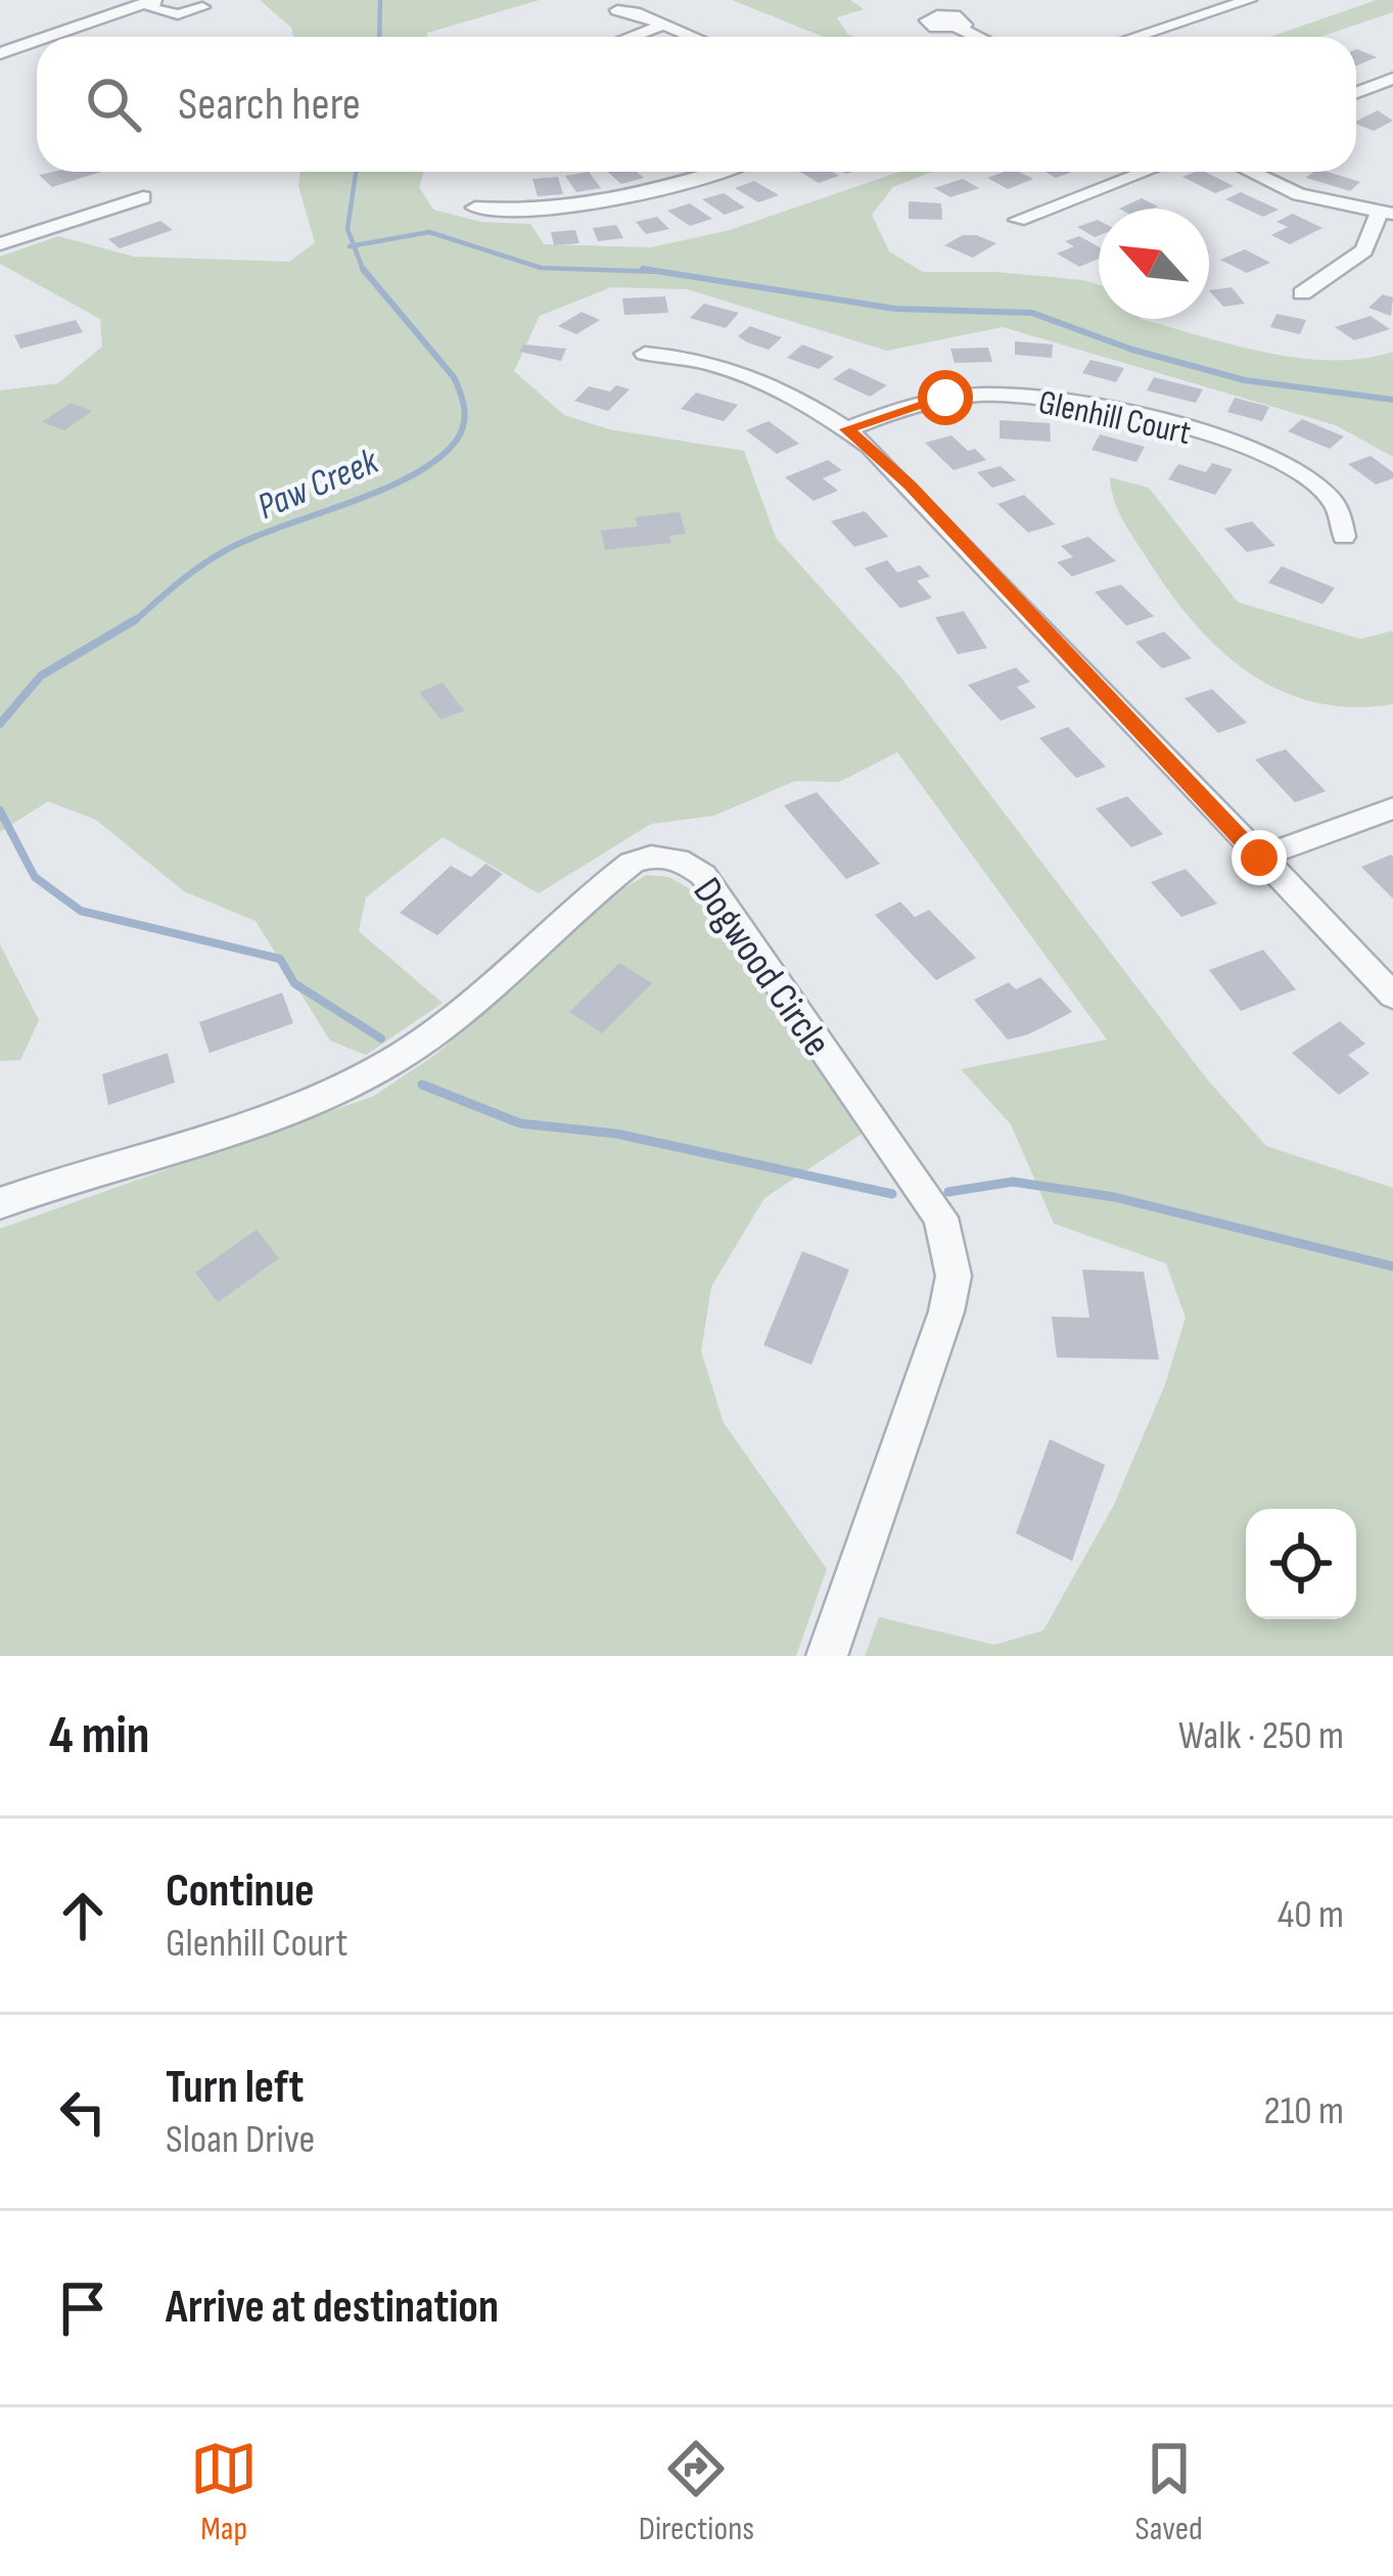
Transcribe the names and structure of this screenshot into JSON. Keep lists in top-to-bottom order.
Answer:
{
  "streets": {
    "street": ["Glenhill Court", "Dogwood Circle"]
  },
  "water": ["Paw Creek"],
  "north": "top left",
  "page": {
    "search": "Search here",
    "heading": ["4 min", "Walk · 250 m"],
    "list": [
      ["Continue", "Glenhill Court", "40 m"],
      ["Turn left", "Sloan Drive", "210 m"],
      "Arrive at destination"
    ],
    "nav": ["Map", "Directions", "Saved"]
  }
}
